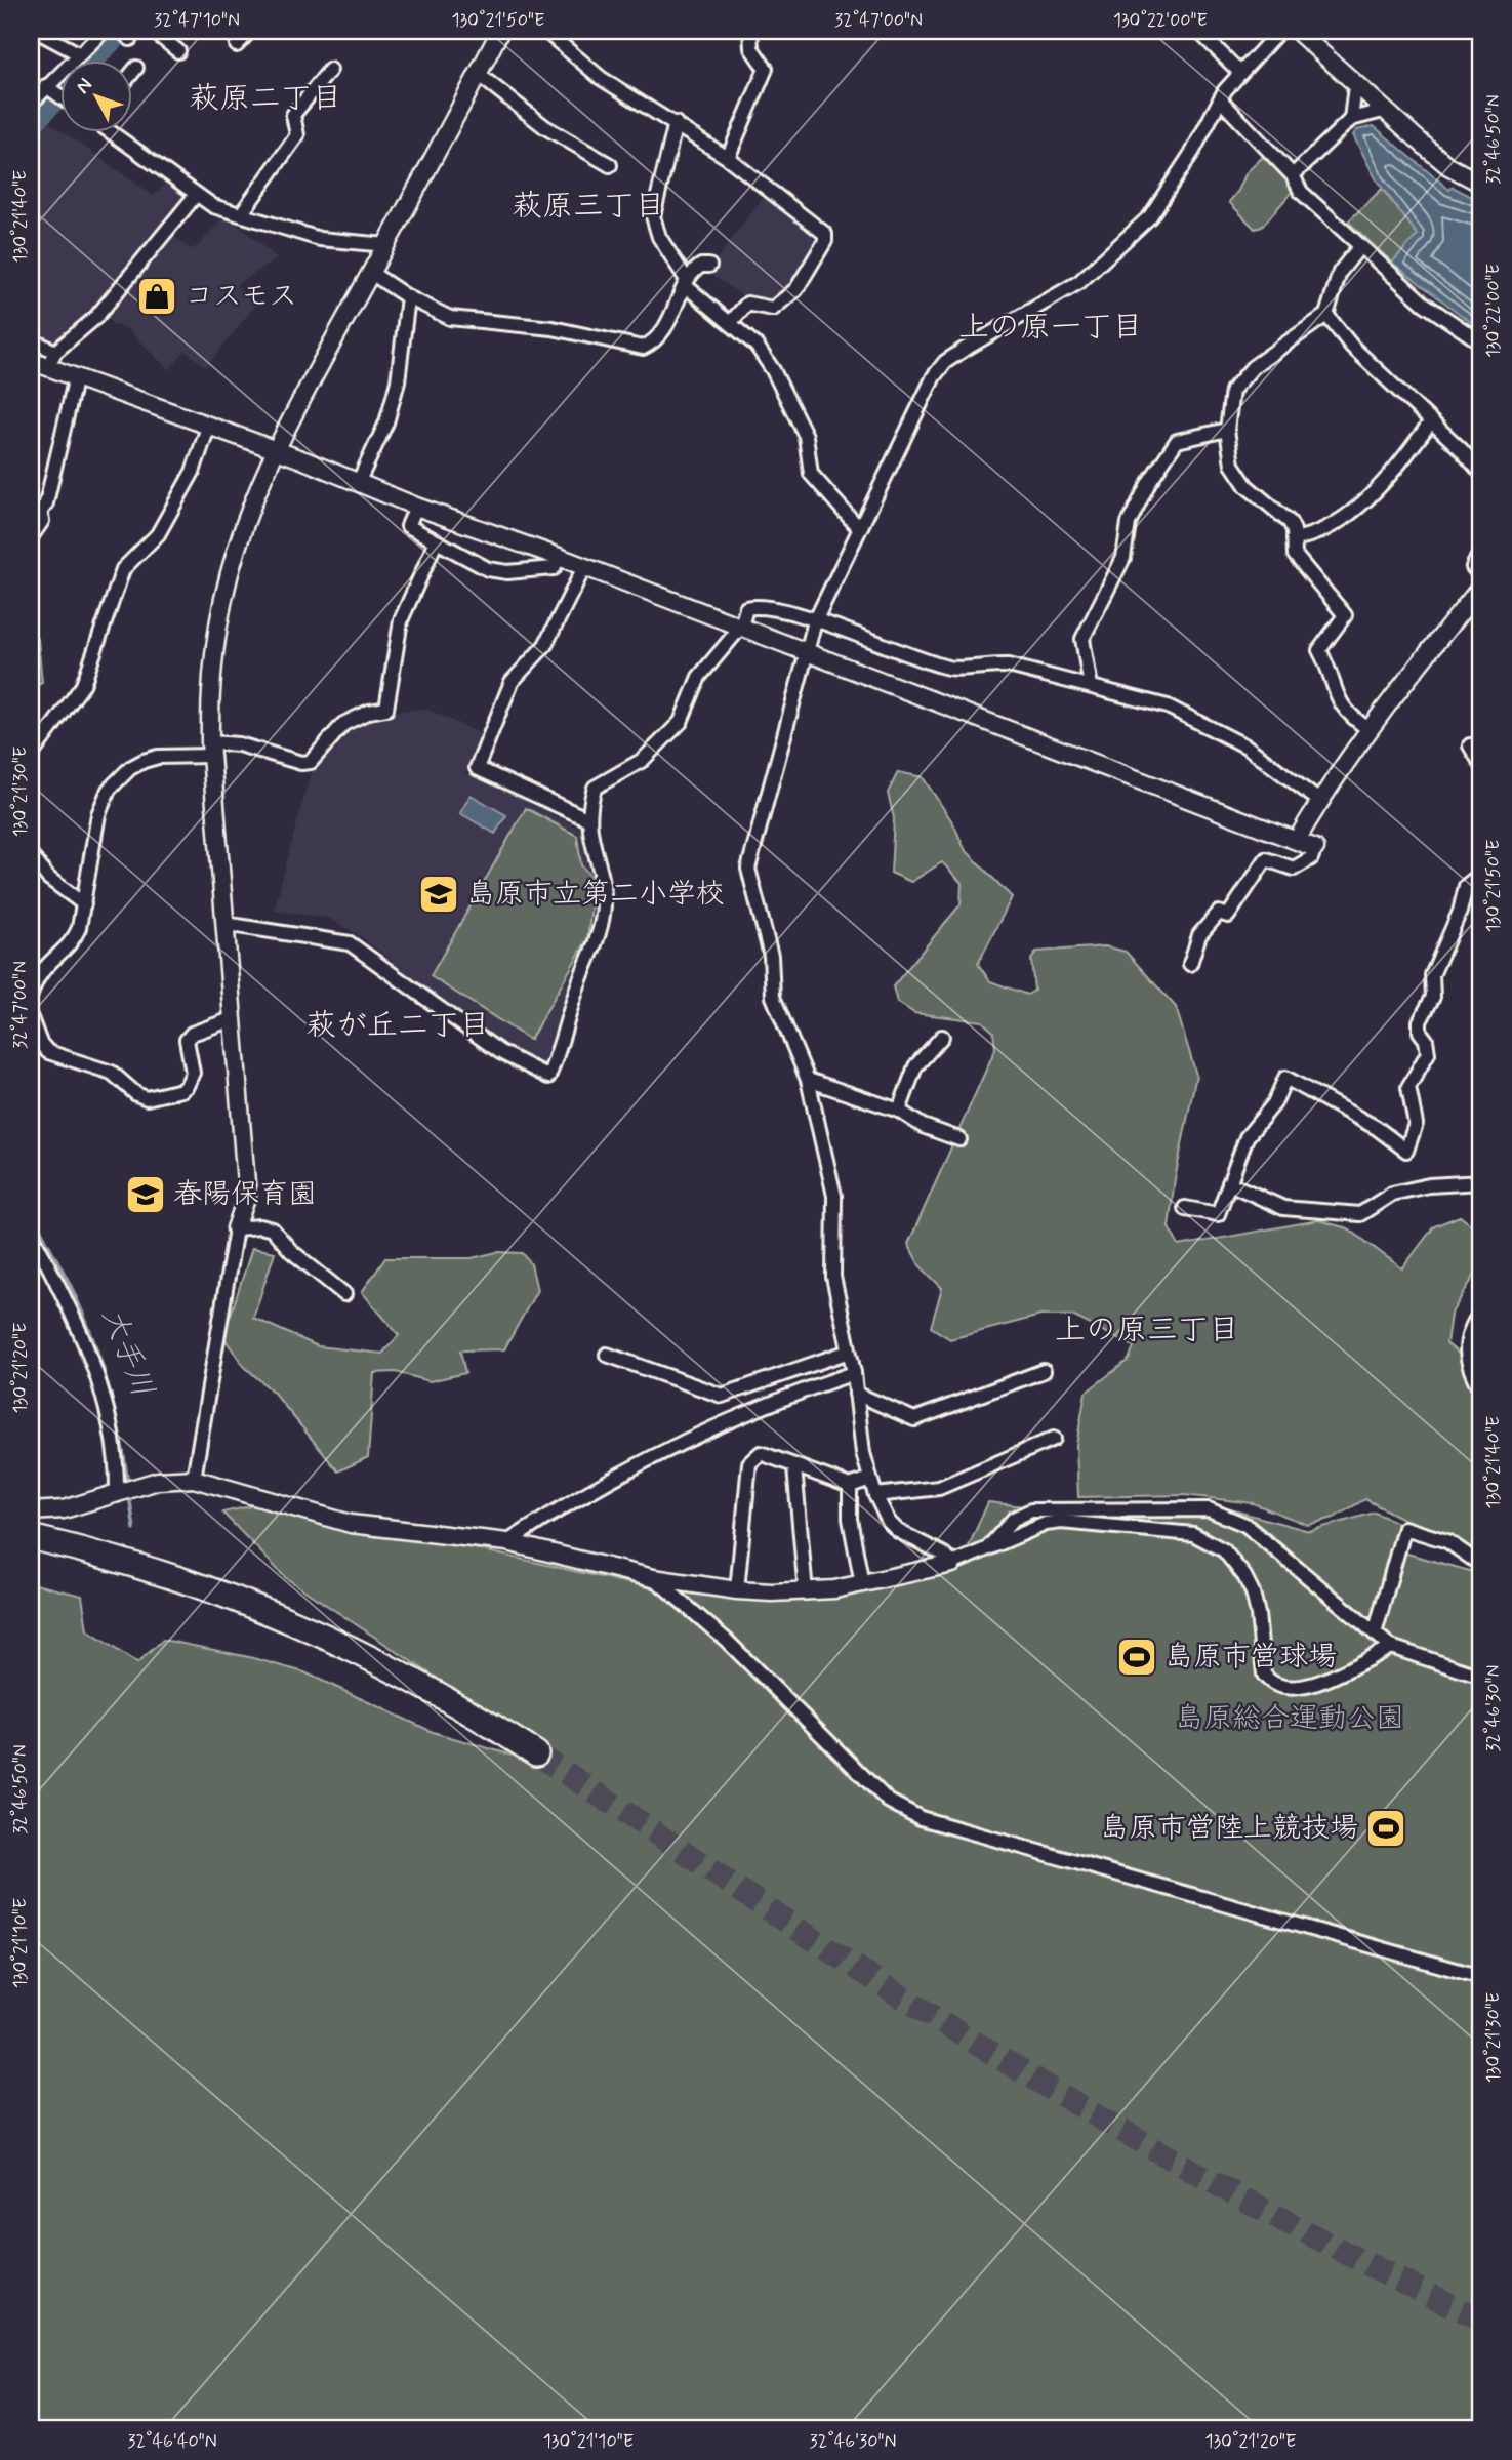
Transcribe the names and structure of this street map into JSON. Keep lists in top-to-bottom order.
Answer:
{
  "districts": [
    "萩原二丁目",
    "萩原三丁目",
    "上の原一丁目",
    "萩が丘二丁目",
    "上の原三丁目"
  ],
  "water": ["大手川"],
  "parks": ["島原総合運動公園"],
  "places": {
    "shop": ["コスモス"],
    "school or university": ["島原市立第二小学校", "春陽保育園"],
    "sports": ["島原市営球場", "島原市営陸上競技場"]
  },
  "north": "top left",
  "coordinates": [
    "32°47'10\"N",
    "130°21'50\"E",
    "32°47'00\"N",
    "130°22'00\"E",
    "32°46'50\"N",
    "130°21'40\"E",
    "130°21'30\"E",
    "130°21'20\"E",
    "32°46'30\"N",
    "130°21'10\"E",
    "32°46'40\"N"
  ]
}
